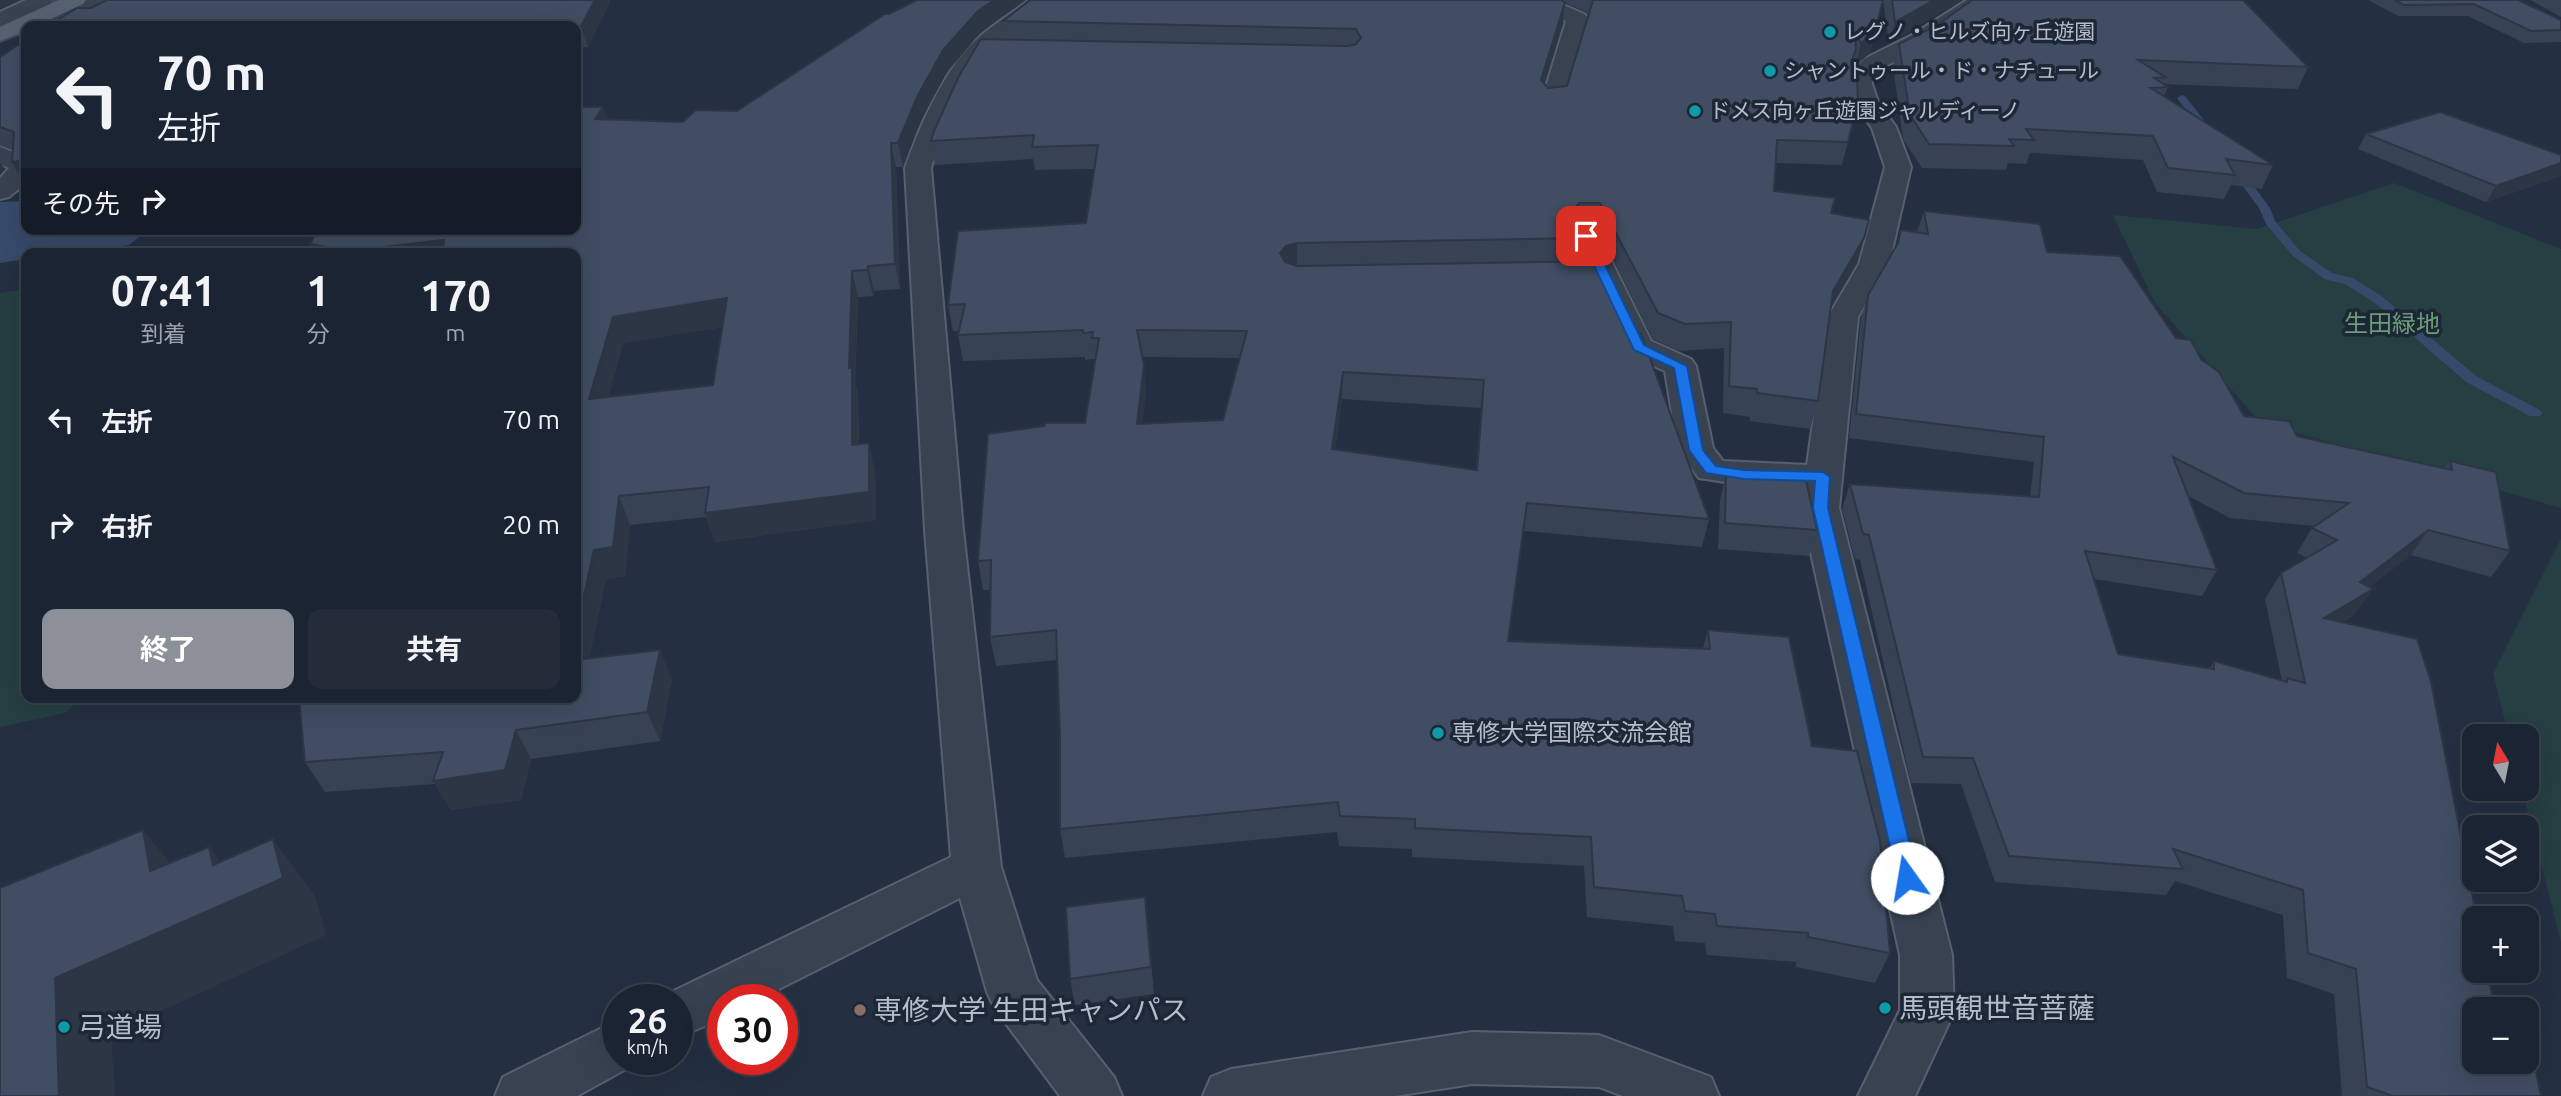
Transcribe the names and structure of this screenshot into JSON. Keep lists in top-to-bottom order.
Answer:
{
  "parks": ["生田緑地"],
  "places": [
    "レグノ・ヒルズ向ヶ丘遊園",
    "シャントゥール・ド・ナチュール",
    "ドメス向ヶ丘遊園ジャルディーノ",
    "専修大学国際交流会館",
    "馬頭観世音菩薩",
    "専修大学 生田キャンパス",
    "弓道場"
  ],
  "north": "top",
  "page": {
    "turn": ["70 m", "左折"],
    "then": "その先",
    "eta": [
      "07:41",
      "到着",
      "1",
      "分",
      "170",
      "m"
    ],
    "list": [
      {
        "name": "左折",
        "value": "70 m"
      },
      {
        "name": "右折",
        "value": "20 m"
      }
    ],
    "buttons": ["終了", "共有"],
    "map_buttons": ["+", "−"],
    "speed": "26 km/h",
    "limit": "30"
  }
}
